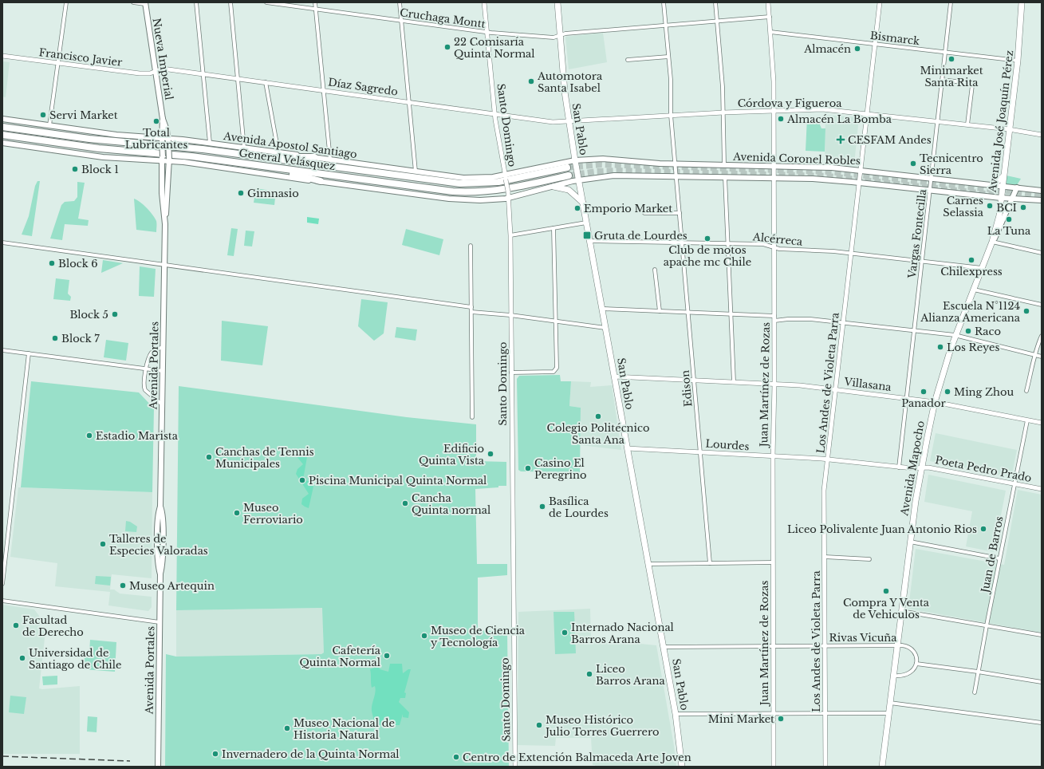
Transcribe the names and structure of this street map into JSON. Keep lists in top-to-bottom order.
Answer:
{
  "streets": {
    "highway": ["General Velásquez"],
    "main road": [
      "Nueva Imperial",
      "Avenida José Joaquín Pérez",
      "San Pablo",
      "Avenida Apostol Santiago",
      "Avenida Coronel Robles",
      "Avenida Portales",
      "Avenida Mapocho"
    ],
    "street": [
      "Cruchaga Montt",
      "Bismarck",
      "Francisco Javier",
      "Díaz Sagredo",
      "Córdova y Figueroa",
      "Santo Domingo",
      "Vargas Fontecilla",
      "Alcérreca",
      "Los Andes de Violeta Parra",
      "Juan Martínez de Rozas",
      "Villasana",
      "Edison",
      "Lourdes",
      "Poeta Pedro Prado",
      "Juan de Barros",
      "Rivas Vicuña"
    ]
  },
  "crossings": [
    ["Cruchaga Montt", "Santo Domingo"],
    ["Cruchaga Montt", "San Pablo"],
    ["Bismarck", "Avenida José Joaquín Pérez"],
    ["Bismarck", "Vargas Fontecilla"],
    ["Bismarck", "Los Andes de Violeta Parra"],
    ["Bismarck", "Juan Martínez de Rozas"],
    ["Francisco Javier", "Nueva Imperial"],
    ["Francisco Javier", "Díaz Sagredo"],
    ["Nueva Imperial", "Díaz Sagredo"],
    ["Nueva Imperial", "Avenida Apostol Santiago"],
    ["Nueva Imperial", "Avenida Portales"],
    ["Díaz Sagredo", "Córdova y Figueroa"],
    ["Díaz Sagredo", "Santo Domingo"],
    ["Díaz Sagredo", "San Pablo"],
    ["Córdova y Figueroa", "Avenida José Joaquín Pérez"],
    ["Córdova y Figueroa", "San Pablo"],
    ["Córdova y Figueroa", "Vargas Fontecilla"],
    ["Córdova y Figueroa", "Los Andes de Violeta Parra"],
    ["Córdova y Figueroa", "Juan Martínez de Rozas"],
    ["Córdova y Figueroa", "Edison"],
    ["Avenida José Joaquín Pérez", "Avenida Coronel Robles"],
    ["Avenida José Joaquín Pérez", "Avenida Mapocho"],
    ["Santo Domingo", "Avenida Apostol Santiago"],
    ["San Pablo", "Avenida Apostol Santiago"],
    ["San Pablo", "Avenida Coronel Robles"],
    ["San Pablo", "Alcérreca"],
    ["San Pablo", "Villasana"],
    ["San Pablo", "Lourdes"],
    ["San Pablo", "Rivas Vicuña"],
    ["Avenida Apostol Santiago", "Avenida Coronel Robles"],
    ["Avenida Coronel Robles", "Vargas Fontecilla"],
    ["Avenida Coronel Robles", "Los Andes de Violeta Parra"],
    ["Avenida Coronel Robles", "Juan Martínez de Rozas"],
    ["Avenida Coronel Robles", "Edison"],
    ["Avenida Coronel Robles", "Avenida Mapocho"],
    ["Vargas Fontecilla", "Alcérreca"],
    ["Vargas Fontecilla", "Villasana"],
    ["Vargas Fontecilla", "Lourdes"],
    ["Alcérreca", "Los Andes de Violeta Parra"],
    ["Alcérreca", "Juan Martínez de Rozas"],
    ["Alcérreca", "Edison"],
    ["Alcérreca", "Avenida Mapocho"],
    ["Los Andes de Violeta Parra", "Villasana"],
    ["Los Andes de Violeta Parra", "Lourdes"],
    ["Los Andes de Violeta Parra", "Rivas Vicuña"],
    ["Juan Martínez de Rozas", "Villasana"],
    ["Juan Martínez de Rozas", "Lourdes"],
    ["Juan Martínez de Rozas", "Rivas Vicuña"],
    ["Villasana", "Edison"],
    ["Villasana", "Avenida Mapocho"],
    ["Villasana", "Juan de Barros"],
    ["Edison", "Lourdes"],
    ["Lourdes", "Avenida Mapocho"],
    ["Lourdes", "Poeta Pedro Prado"],
    ["Avenida Mapocho", "Poeta Pedro Prado"],
    ["Avenida Mapocho", "Rivas Vicuña"],
    ["Poeta Pedro Prado", "Juan de Barros"]
  ],
  "places": {
    "other": [
      "22 Comisaría Quinta Normal",
      "Almacén",
      "Minimarket Santa Rita",
      "Automotora Santa Isabel",
      "Servi Market",
      "Almacén La Bomba",
      "Total Lubricantes",
      "Tecnicentro Sierra",
      "Block 1",
      "Gimnasio",
      "Carnes Selassia",
      "BCI",
      "Emporio Market",
      "La Tuna",
      "Club de motos apache mc Chile",
      "Chilexpress",
      "Block 6",
      "Escuela N°1124 Alianza Americana",
      "Block 5",
      "Raco",
      "Block 7",
      "Los Reyes",
      "Panador",
      "Ming Zhou",
      "Colegio Politécnico Santa Ana",
      "Estadio Marista",
      "Edificio Quinta Vista",
      "Canchas de Tennis Municipales",
      "Casino El Peregrino",
      "Piscina Municipal Quinta Normal",
      "Cancha Quinta normal",
      "Basílica de Lourdes",
      "Museo Ferroviario",
      "Liceo Polivalente Juan Antonio Rios",
      "Talleres de Especies Valoradas",
      "Museo Artequin",
      "Compra Y Venta de Vehiculos",
      "Facultad de Derecho",
      "Internado Nacional Barros Arana",
      "Museo de Ciencia y Tecnología",
      "Cafetería Quinta Normal",
      "Universidad de Santiago de Chile",
      "Liceo Barros Arana",
      "Mini Market",
      "Museo Histórico Julio Torres Guerrero",
      "Museo Nacional de Historia Natural",
      "Invernadero de la Quinta Normal",
      "Centro de Extención Balmaceda Arte Joven"
    ],
    "health": ["CESFAM Andes"],
    "transit": ["Gruta de Lourdes"]
  }
}
